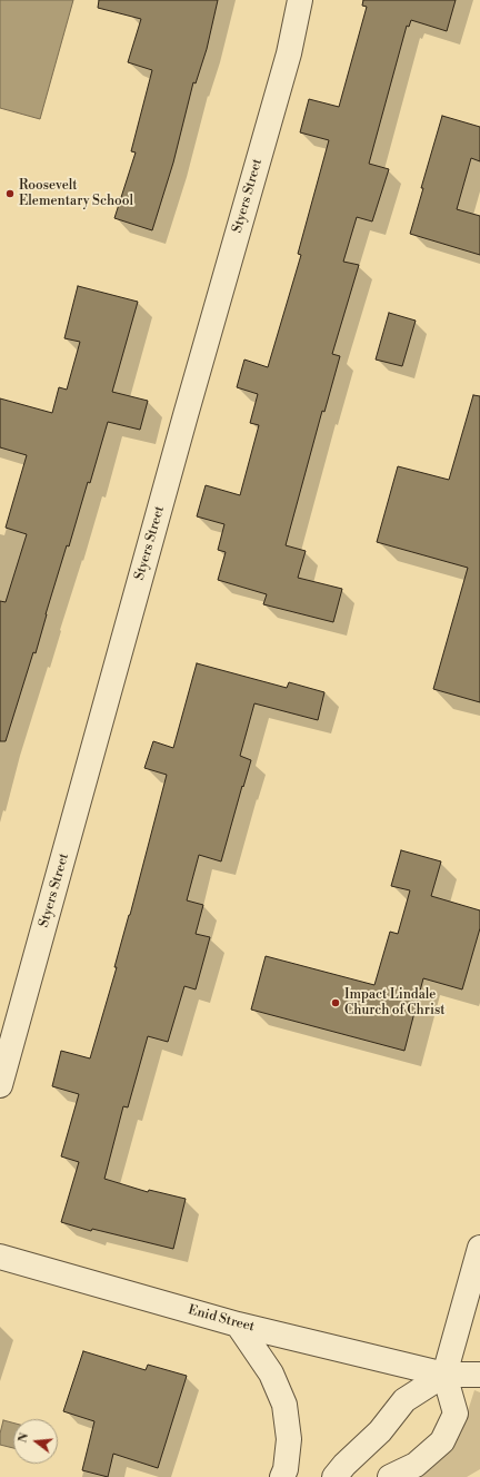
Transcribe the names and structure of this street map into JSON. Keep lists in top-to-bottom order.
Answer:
{
  "streets": {
    "street": ["Styers Street", "Enid Street"]
  },
  "places": ["Roosevelt Elementary School", "Impact Lindale Church of Christ"],
  "north": "left"
}
